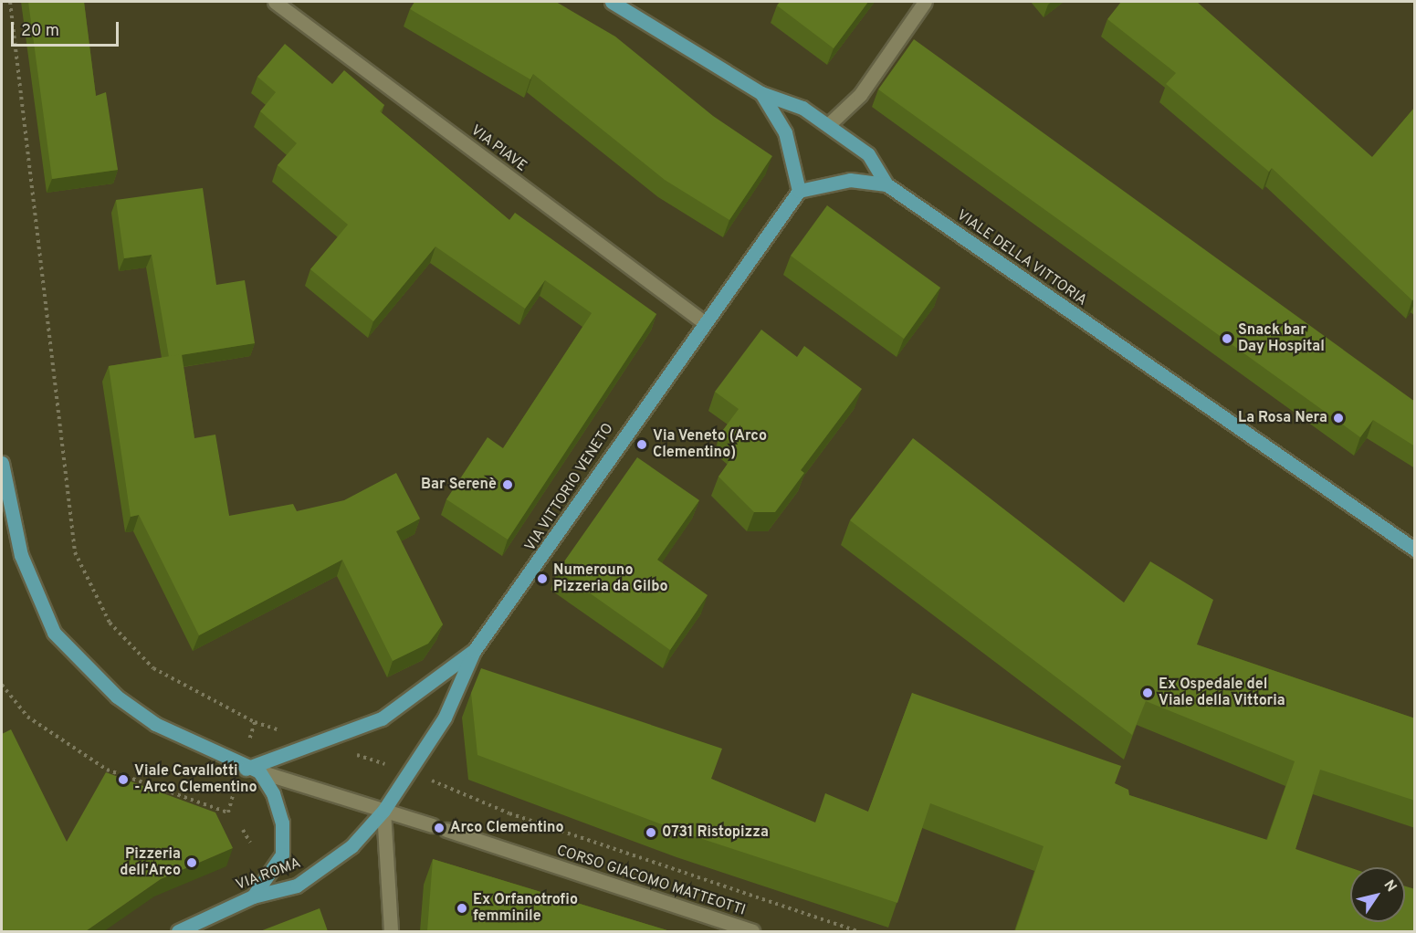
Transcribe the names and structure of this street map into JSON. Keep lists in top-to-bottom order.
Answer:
{
  "streets": {
    "main road": ["VIALE DELLA VITTORIA", "VIA VITTORIO VENETO", "VIA ROMA"],
    "street": ["VIA PIAVE", "CORSO GIACOMO MATTEOTTI"]
  },
  "crossings": [
    ["VIA PIAVE", "VIA VITTORIO VENETO"],
    ["VIA VITTORIO VENETO", "VIA ROMA"]
  ],
  "places": [
    "Snack bar Day Hospital",
    "La Rosa Nera",
    "Via Veneto (Arco Clementino)",
    "Bar Serenè",
    "Numerouno Pizzeria da Gilbo",
    "Ex Ospedale del Viale della Vittoria",
    "Viale Cavallotti - Arco Clementino",
    "Arco Clementino",
    "0731 Ristopizza",
    "Pizzeria dell'Arco",
    "Ex Orfanotrofio femminile"
  ],
  "scale_bar": "20 m",
  "north": "top right"
}
